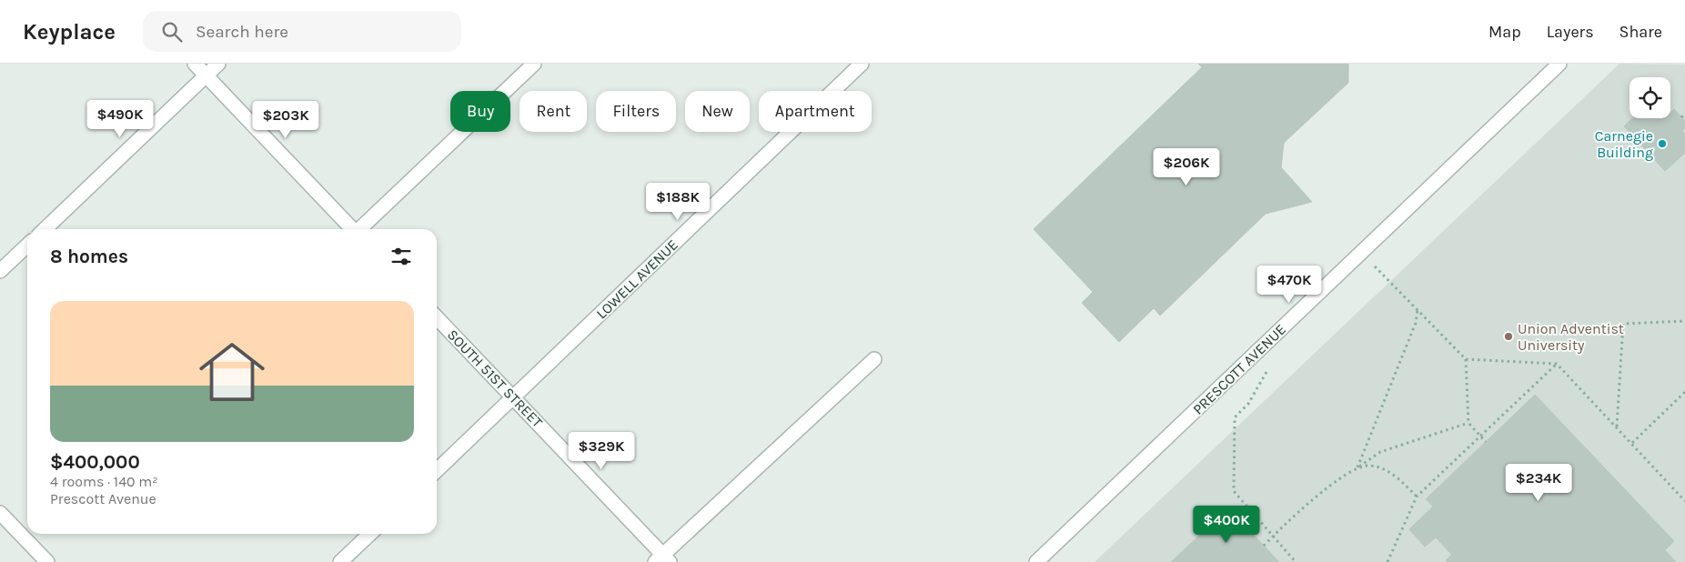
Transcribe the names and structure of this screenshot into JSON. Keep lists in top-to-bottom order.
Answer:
{
  "streets": {
    "street": ["LOWELL AVENUE", "PRESCOTT AVENUE", "SOUTH 51ST STREET"]
  },
  "crossings": [
    ["LOWELL AVENUE", "SOUTH 51ST STREET"]
  ],
  "places": ["Carnegie Building", "Union Adventist University"],
  "page": {
    "header": "Keyplace",
    "search": "Search here",
    "nav": ["Map", "Layers", "Share"],
    "chip": [
      "Buy",
      "Rent",
      "Filters",
      "New",
      "Apartment"
    ],
    "price": [
      "$490K",
      "$203K",
      "$206K",
      "$188K",
      "$470K",
      "$329K",
      "$234K",
      "$400K"
    ],
    "heading": "8 homes",
    "list": [
      {
        "name": "$400,000",
        "note": "4 rooms · 140 m² · Prescott Avenue"
      }
    ]
  }
}
